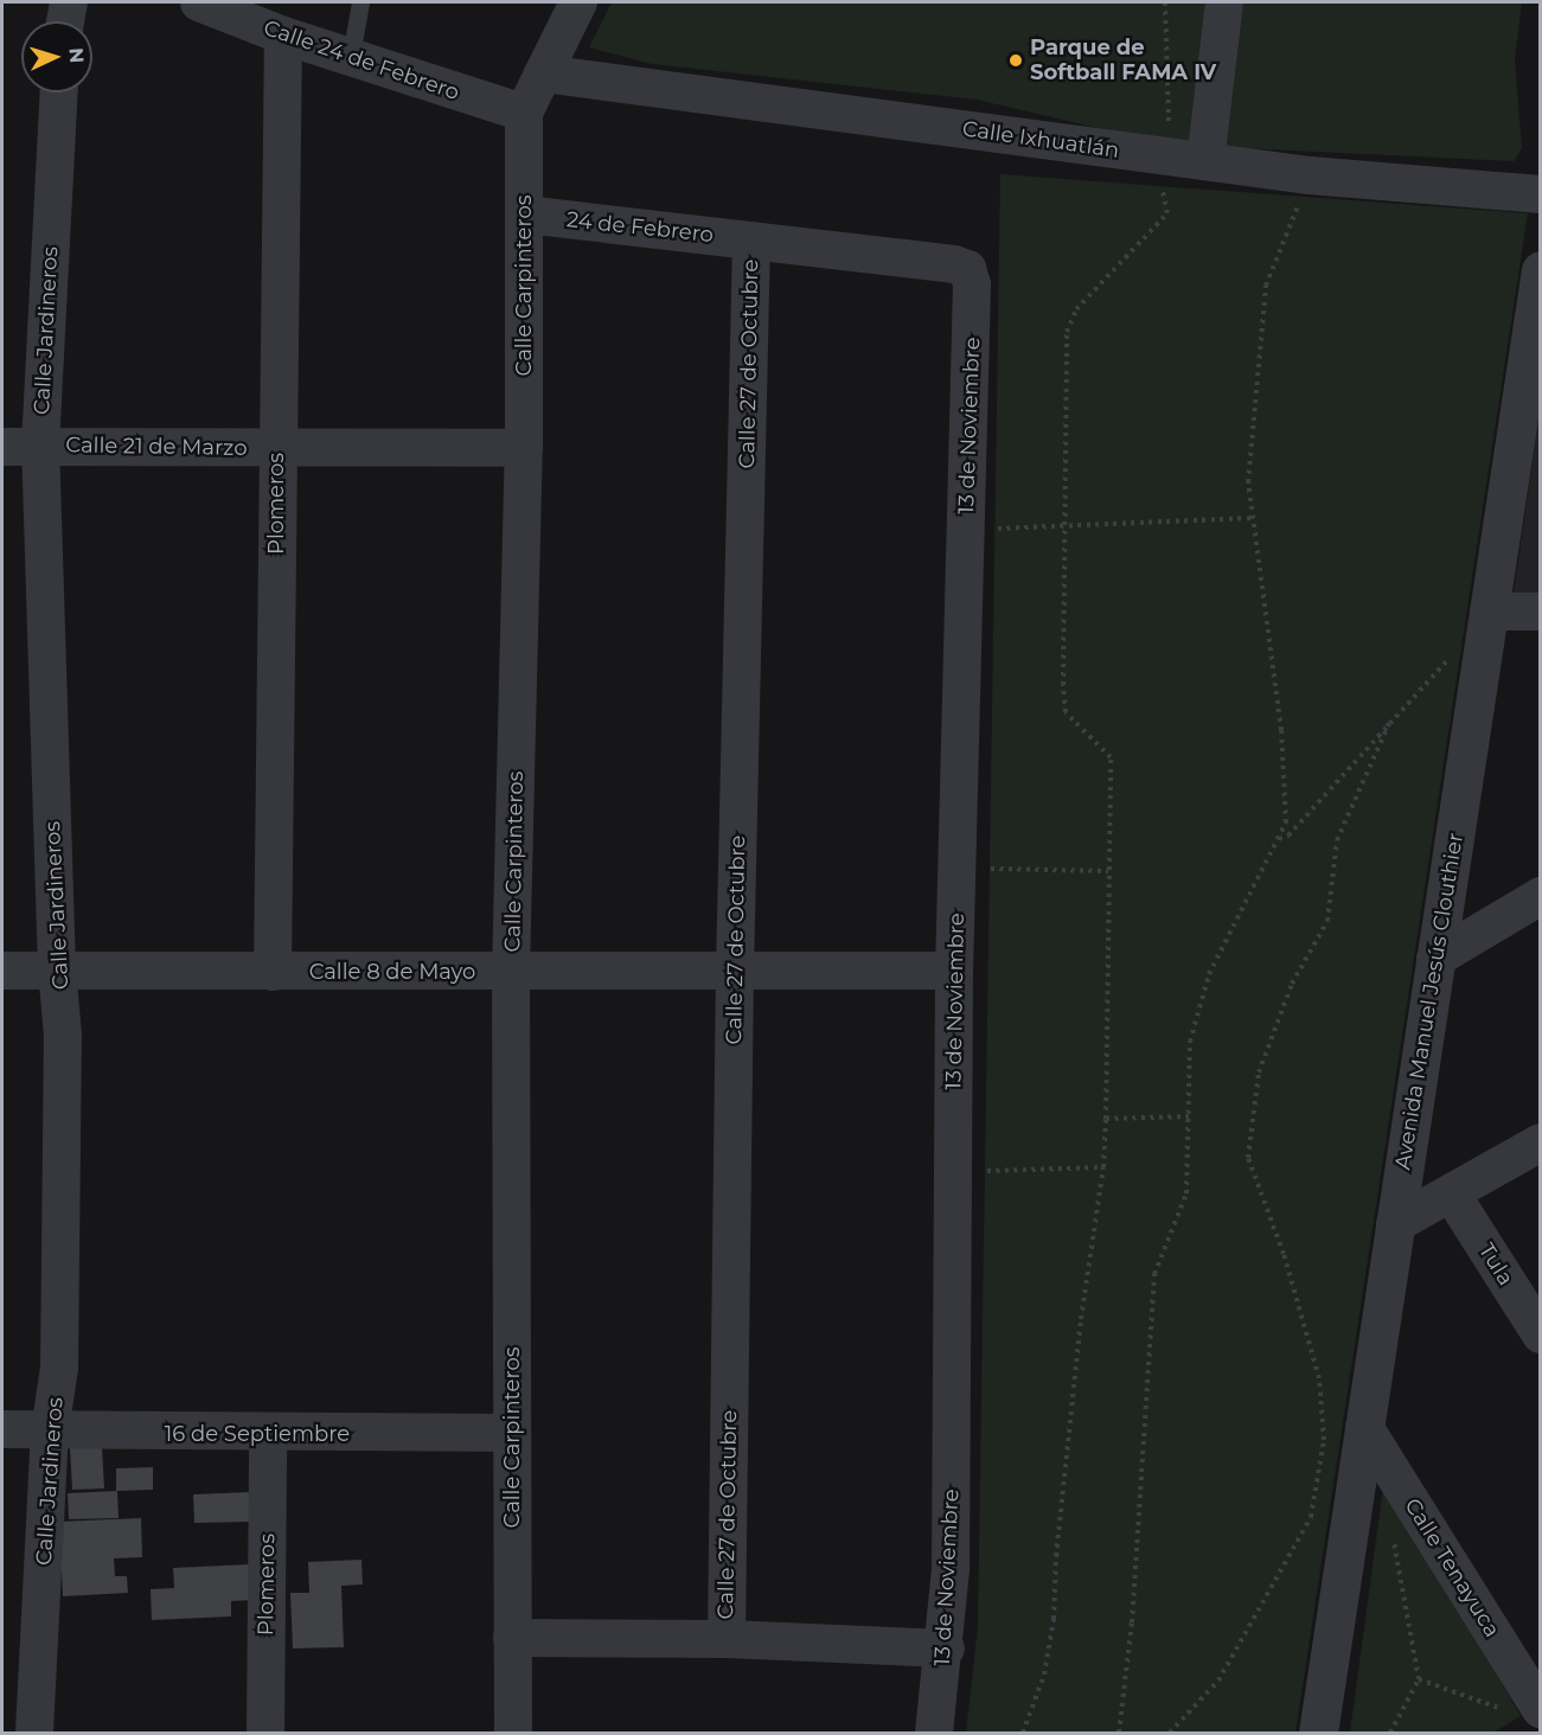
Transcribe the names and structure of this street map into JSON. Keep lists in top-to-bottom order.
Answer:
{
  "streets": {
    "street": [
      "Calle 24 de Febrero",
      "Calle Ixhuatlán",
      "24 de Febrero",
      "Calle Carpinteros",
      "Calle Jardineros",
      "Calle 27 de Octubre",
      "13 de Noviembre",
      "Calle 21 de Marzo",
      "Plomeros",
      "Calle 8 de Mayo",
      "Avenida Manuel Jesús Clouthier",
      "Tula",
      "16 de Septiembre",
      "Calle Tenayuca"
    ]
  },
  "crossings": [
    ["Calle 24 de Febrero", "Calle Carpinteros"],
    ["Calle 24 de Febrero", "Plomeros"],
    ["Calle Ixhuatlán", "Calle Carpinteros"],
    ["24 de Febrero", "Calle Carpinteros"],
    ["24 de Febrero", "Calle 27 de Octubre"],
    ["24 de Febrero", "13 de Noviembre"],
    ["Calle Carpinteros", "Calle 21 de Marzo"],
    ["Calle Carpinteros", "Calle 8 de Mayo"],
    ["Calle Carpinteros", "16 de Septiembre"],
    ["Calle Jardineros", "Calle 21 de Marzo"],
    ["Calle Jardineros", "Calle 8 de Mayo"],
    ["Calle Jardineros", "16 de Septiembre"],
    ["Calle 27 de Octubre", "Calle 8 de Mayo"],
    ["13 de Noviembre", "Calle 8 de Mayo"],
    ["Calle 21 de Marzo", "Plomeros"],
    ["Plomeros", "Calle 8 de Mayo"],
    ["Plomeros", "16 de Septiembre"],
    ["Avenida Manuel Jesús Clouthier", "Calle Tenayuca"]
  ],
  "places": ["Parque de Softball FAMA IV"],
  "north": "right"
}
